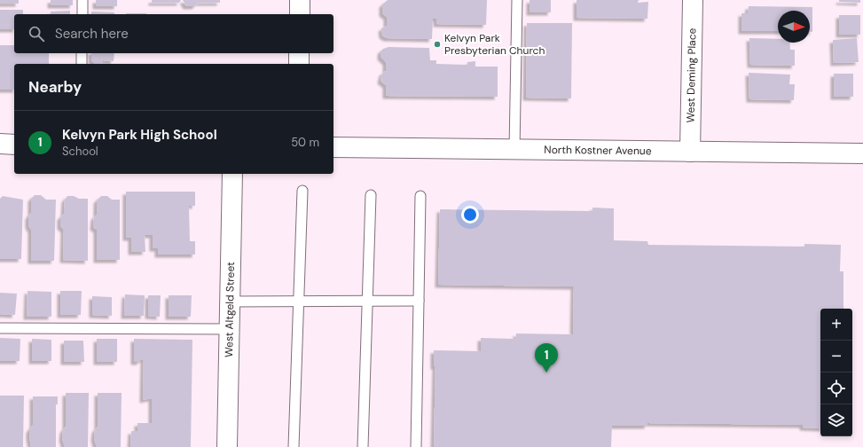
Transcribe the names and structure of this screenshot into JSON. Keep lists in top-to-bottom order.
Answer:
{
  "streets": {
    "street": ["West Deming Place", "North Kostner Avenue", "West Altgeld Street"]
  },
  "crossings": [
    ["West Deming Place", "North Kostner Avenue"]
  ],
  "places": ["Kelvyn Park Presbyterian Church"],
  "north": "right",
  "page": {
    "search": "Search here",
    "heading": "Nearby",
    "list": [
      {
        "mark": "1",
        "name": "Kelvyn Park High School",
        "note": "School",
        "value": "50 m"
      }
    ],
    "map_buttons": ["+", "−"],
    "pins": "1"
  }
}
